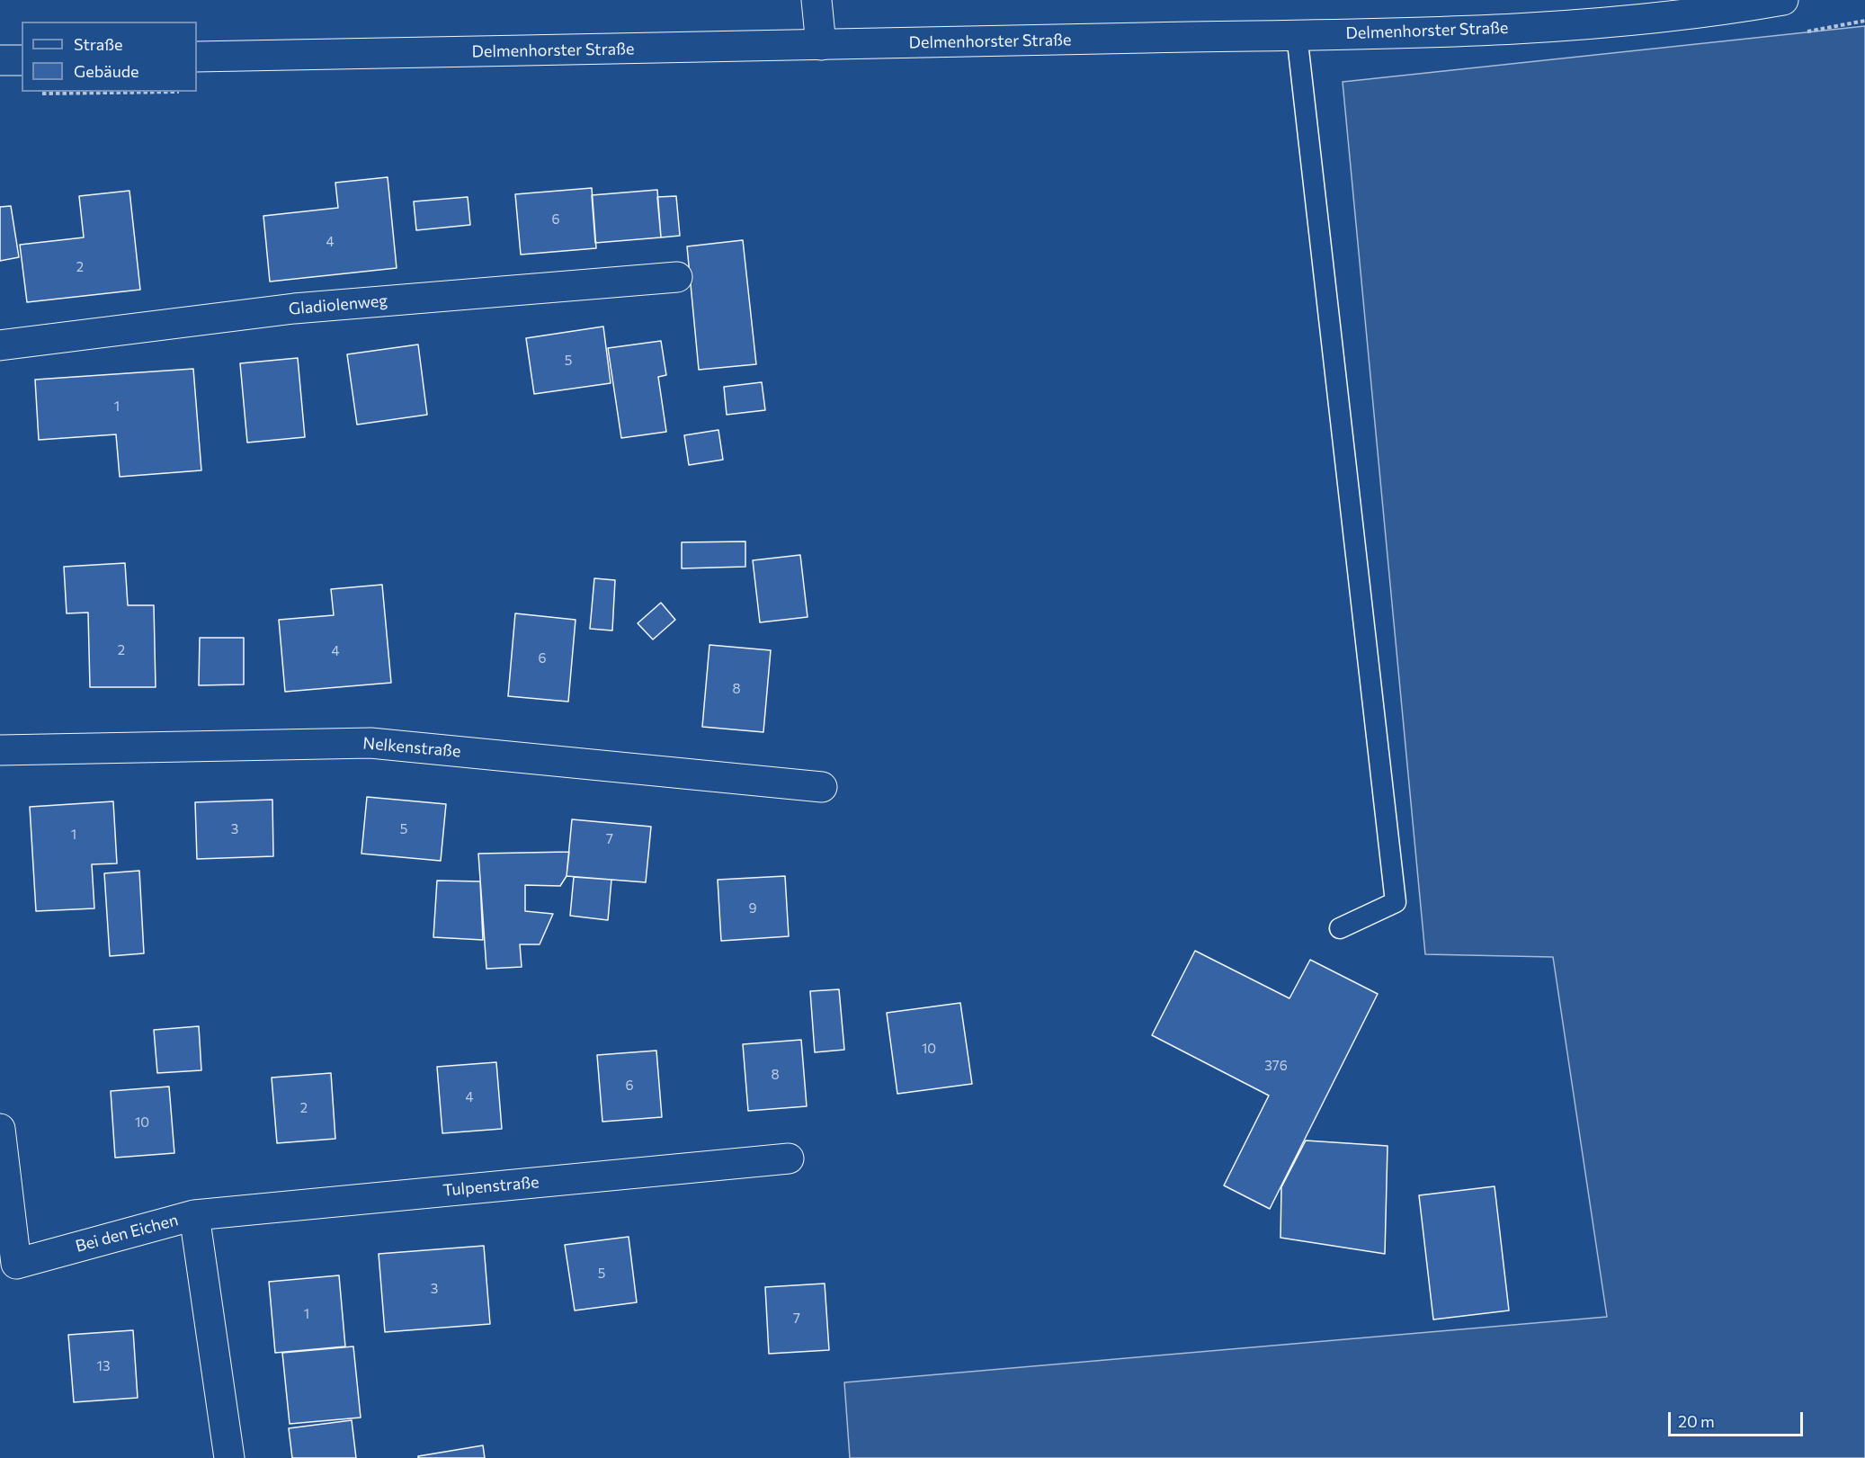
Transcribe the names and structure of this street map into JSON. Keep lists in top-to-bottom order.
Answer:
{
  "streets": {
    "street": [
      "Delmenhorster Straße",
      "Gladiolenweg",
      "Nelkenstraße",
      "Tulpenstraße",
      "Bei den Eichen"
    ]
  },
  "crossings": [
    ["Tulpenstraße", "Bei den Eichen"]
  ],
  "house_numbers": [
    "6",
    "4",
    "2",
    "5",
    "1",
    "2",
    "4",
    "6",
    "8",
    "3",
    "5",
    "1",
    "7",
    "9",
    "10",
    "376",
    "8",
    "6",
    "4",
    "2",
    "10",
    "5",
    "3",
    "1",
    "7",
    "13"
  ],
  "legend": ["Straße", "Gebäude"],
  "scale_bar": "20 m"
}
